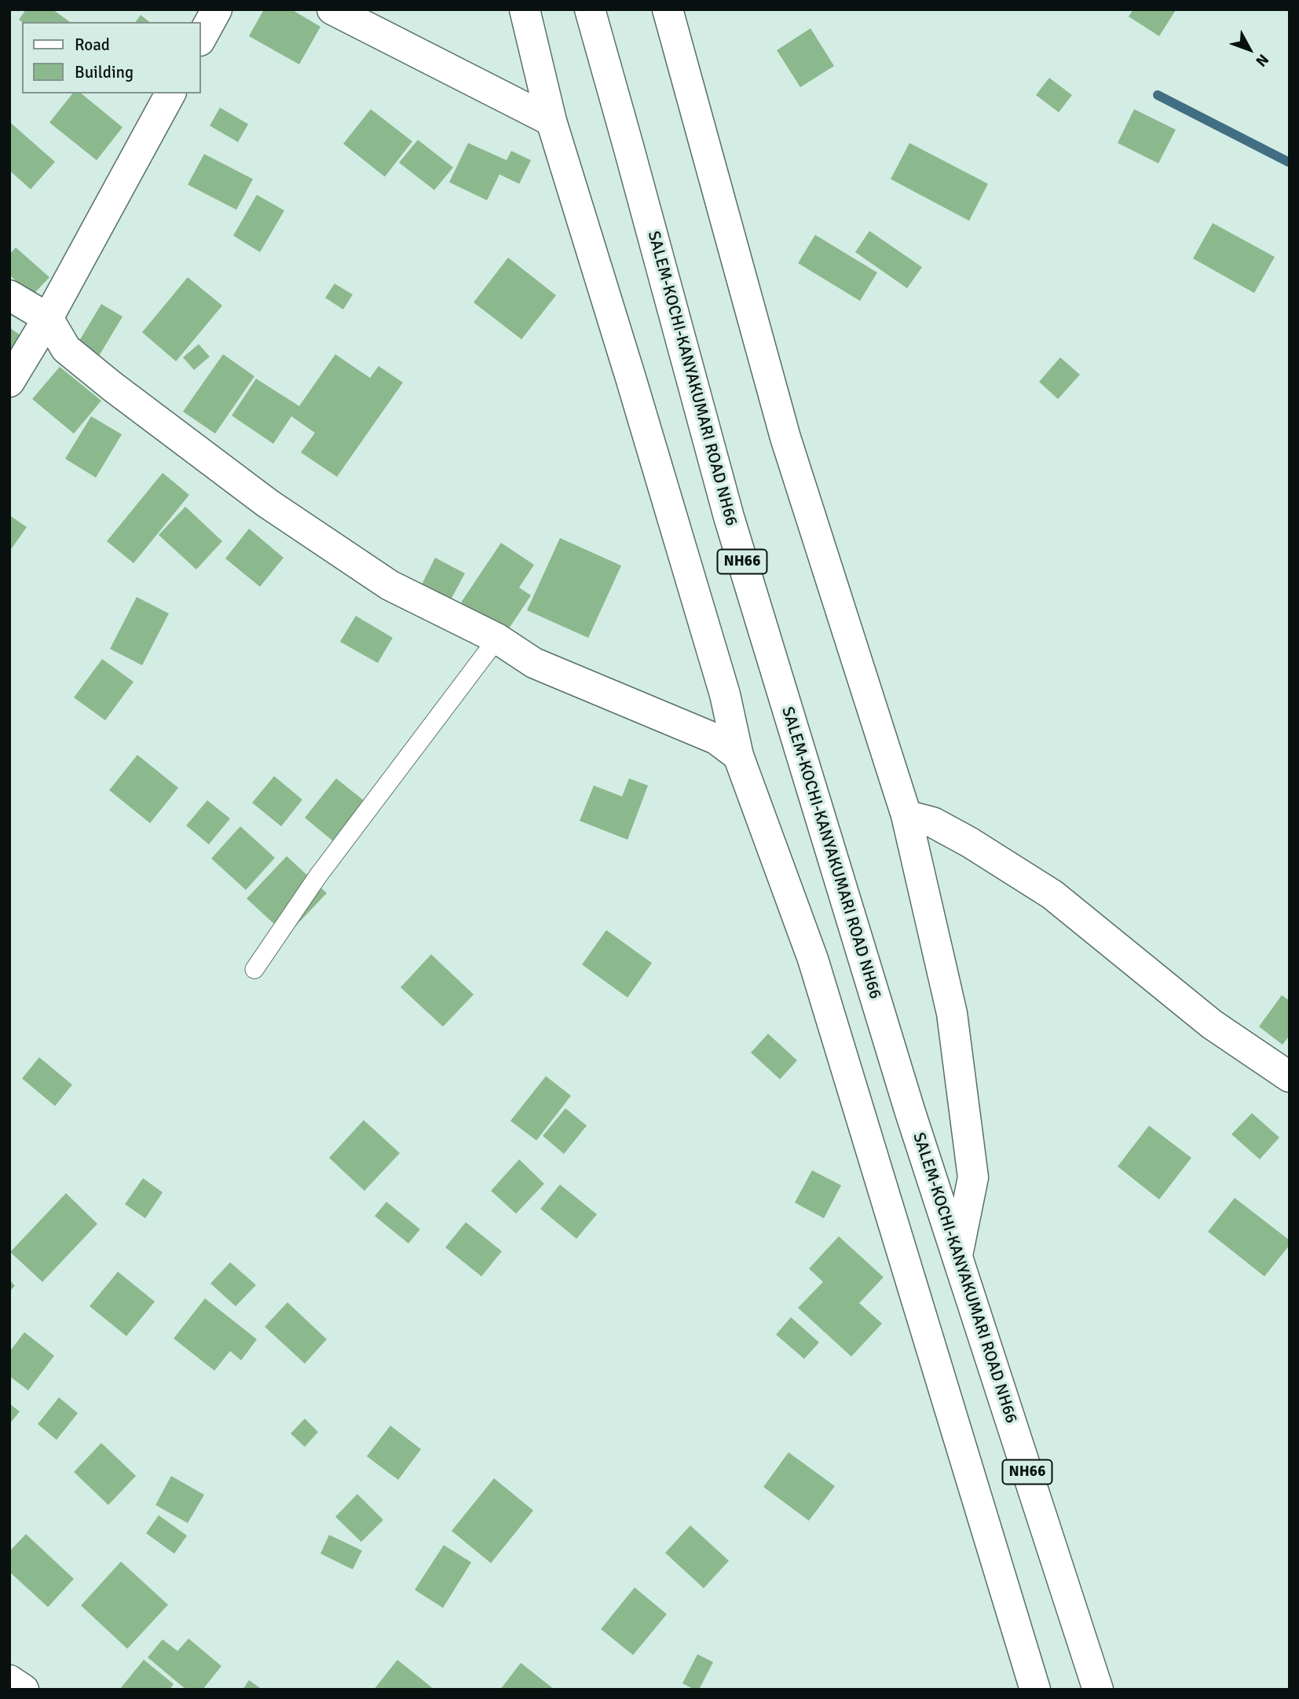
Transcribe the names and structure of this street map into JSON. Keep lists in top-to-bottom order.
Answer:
{
  "streets": {
    "main road": ["SALEM-KOCHI-KANYAKUMARI ROAD NH66", "NH66"]
  },
  "legend": ["Road", "Building"],
  "north": "bottom right"
}
